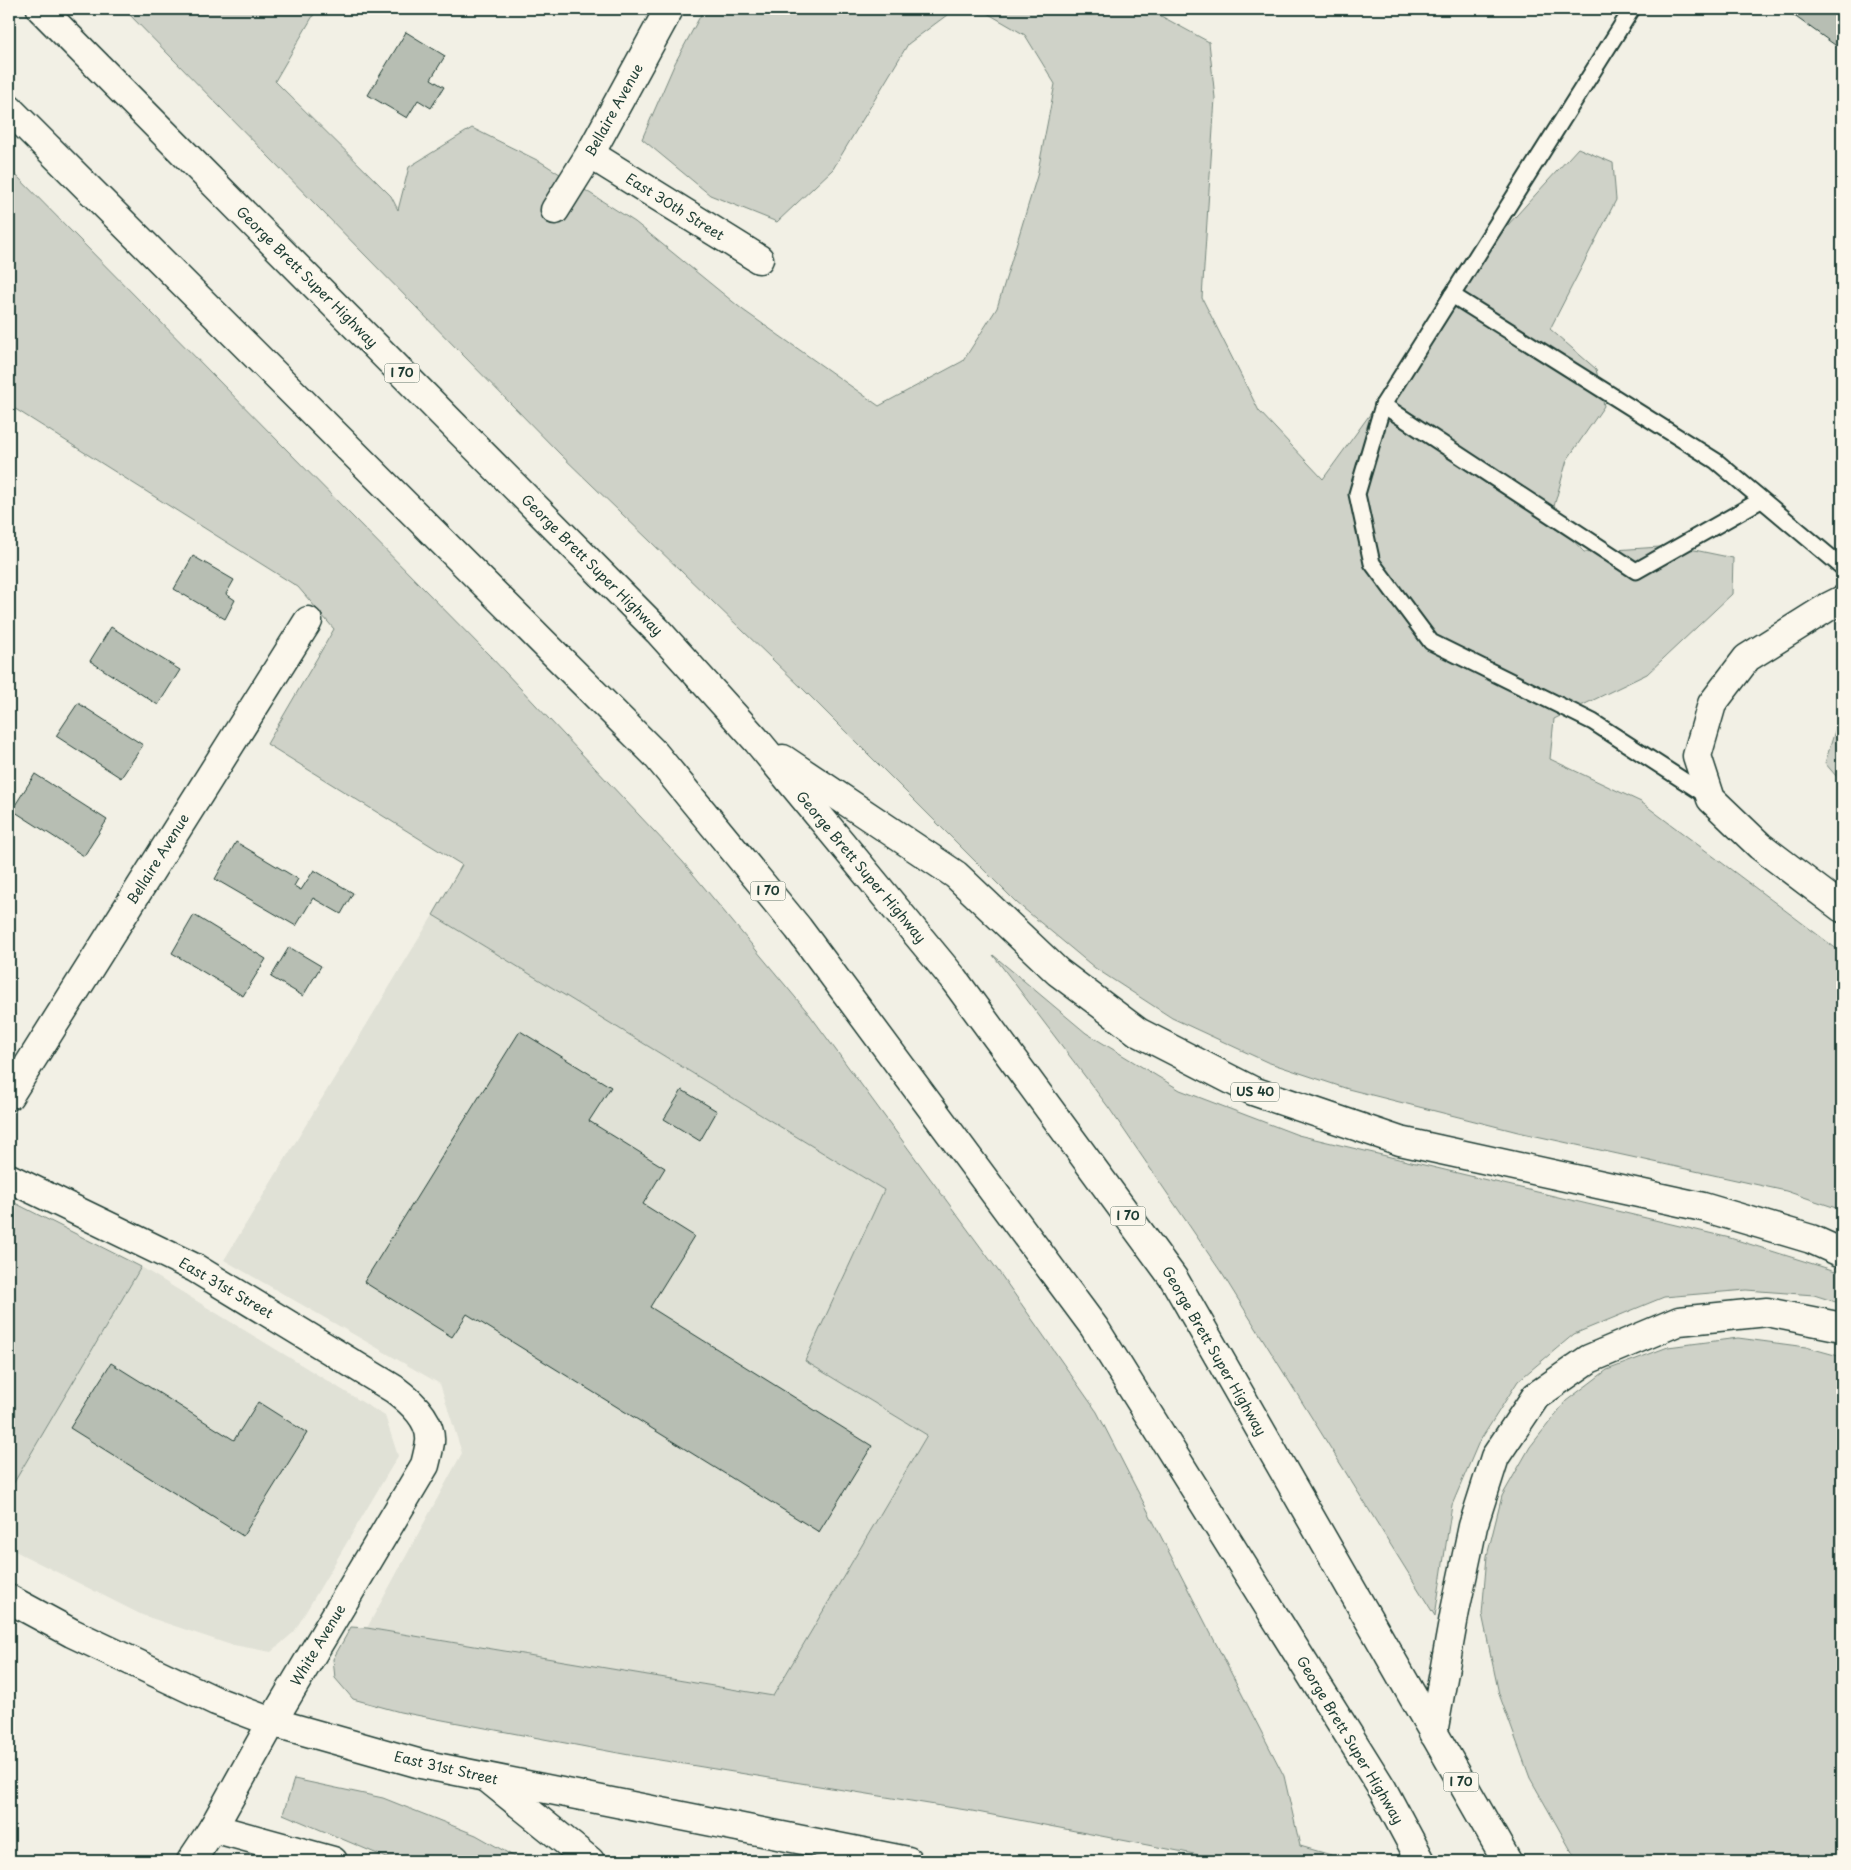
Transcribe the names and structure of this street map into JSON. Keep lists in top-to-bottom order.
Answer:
{
  "streets": {
    "main road": [
      "Bellaire Avenue",
      "East 30th Street",
      "George Brett Super Highway",
      "I 70",
      "US 40",
      "East 31st Street",
      "White Avenue"
    ]
  },
  "crossings": [
    ["Bellaire Avenue", "East 30th Street"],
    ["George Brett Super Highway", "US 40"],
    ["East 31st Street", "White Avenue"]
  ]
}
